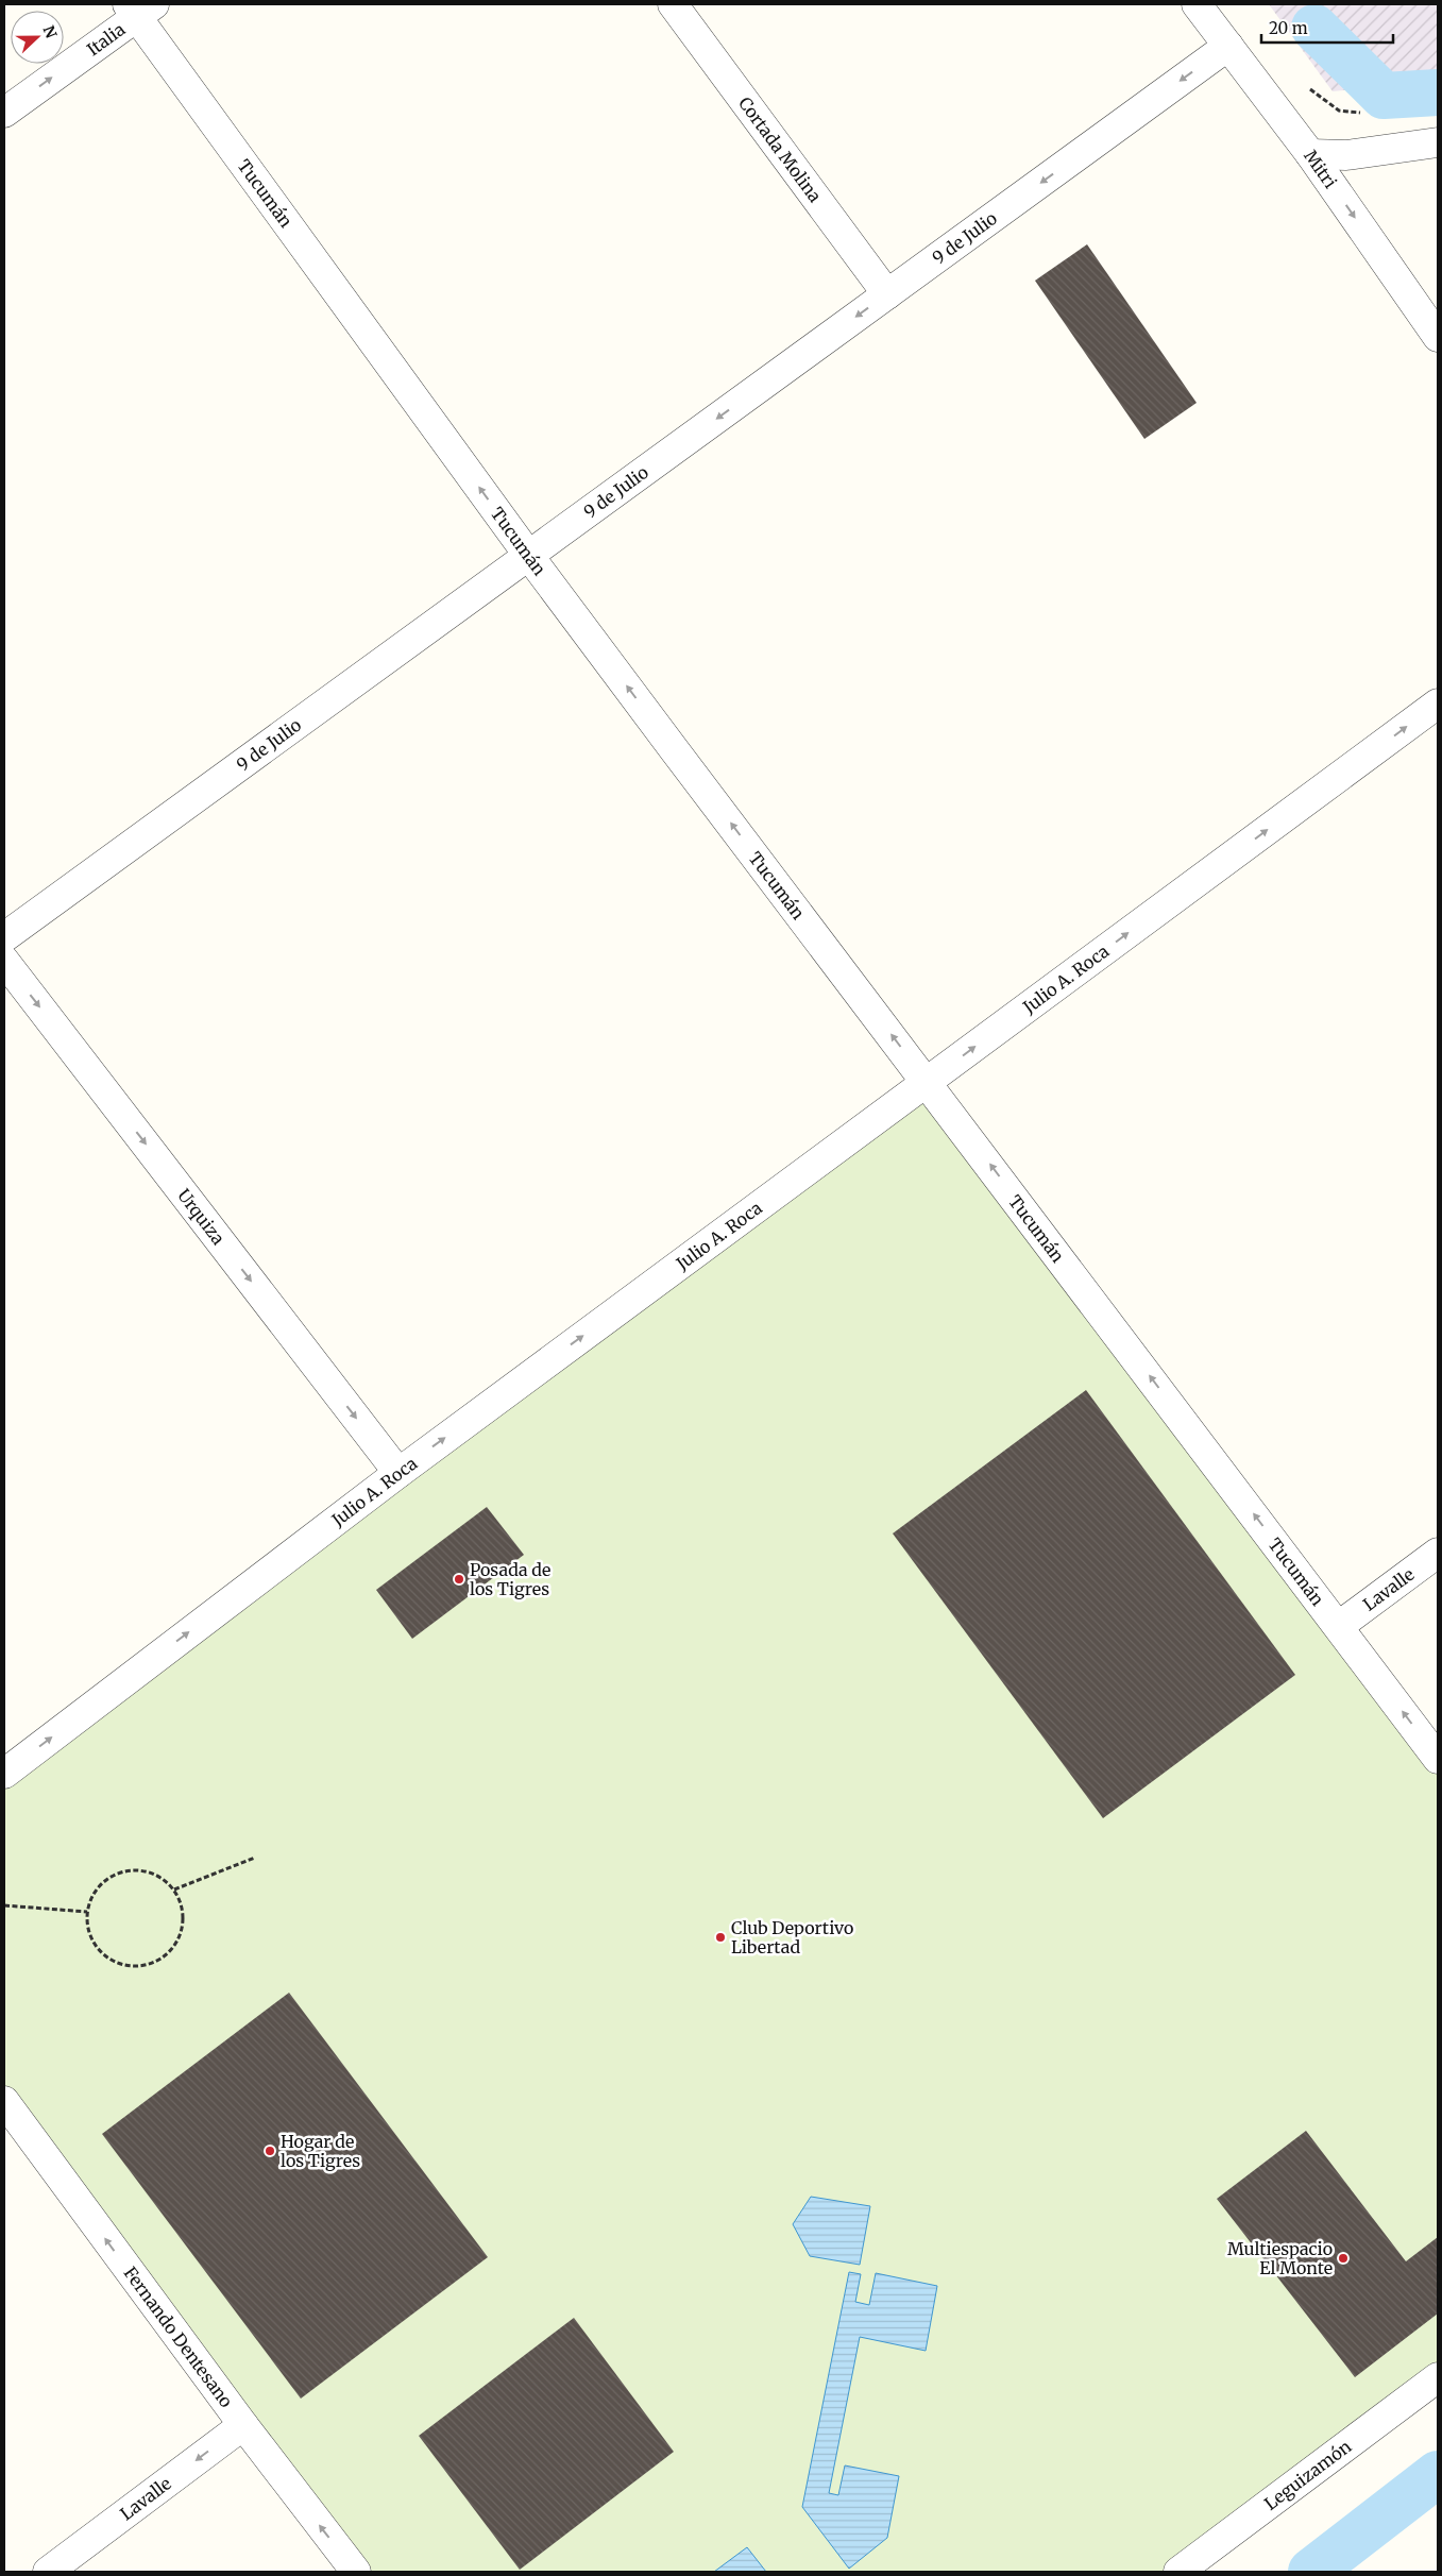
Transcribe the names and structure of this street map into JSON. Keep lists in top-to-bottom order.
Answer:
{
  "streets": {
    "street": [
      "Italia",
      "Cortada Molina",
      "Mitri",
      "Tucumán",
      "9 de Julio",
      "Julio A. Roca",
      "Urquiza",
      "Lavalle",
      "Fernando Dentesano",
      "Leguizamón"
    ]
  },
  "crossings": [
    ["Italia", "Tucumán"],
    ["Cortada Molina", "9 de Julio"],
    ["Mitri", "9 de Julio"],
    ["Tucumán", "9 de Julio"],
    ["Tucumán", "Julio A. Roca"],
    ["Tucumán", "Lavalle"],
    ["Julio A. Roca", "Urquiza"],
    ["Lavalle", "Fernando Dentesano"]
  ],
  "one_way": [
    "Italia",
    "Mitri",
    "Tucumán",
    "9 de Julio",
    "Julio A. Roca",
    "Urquiza",
    "Lavalle",
    "Fernando Dentesano"
  ],
  "places": [
    "Posada de los Tigres",
    "Club Deportivo Libertad",
    "Hogar de los Tigres",
    "Multiespacio El Monte"
  ],
  "scale_bar": "20 m",
  "north": "right"
}
